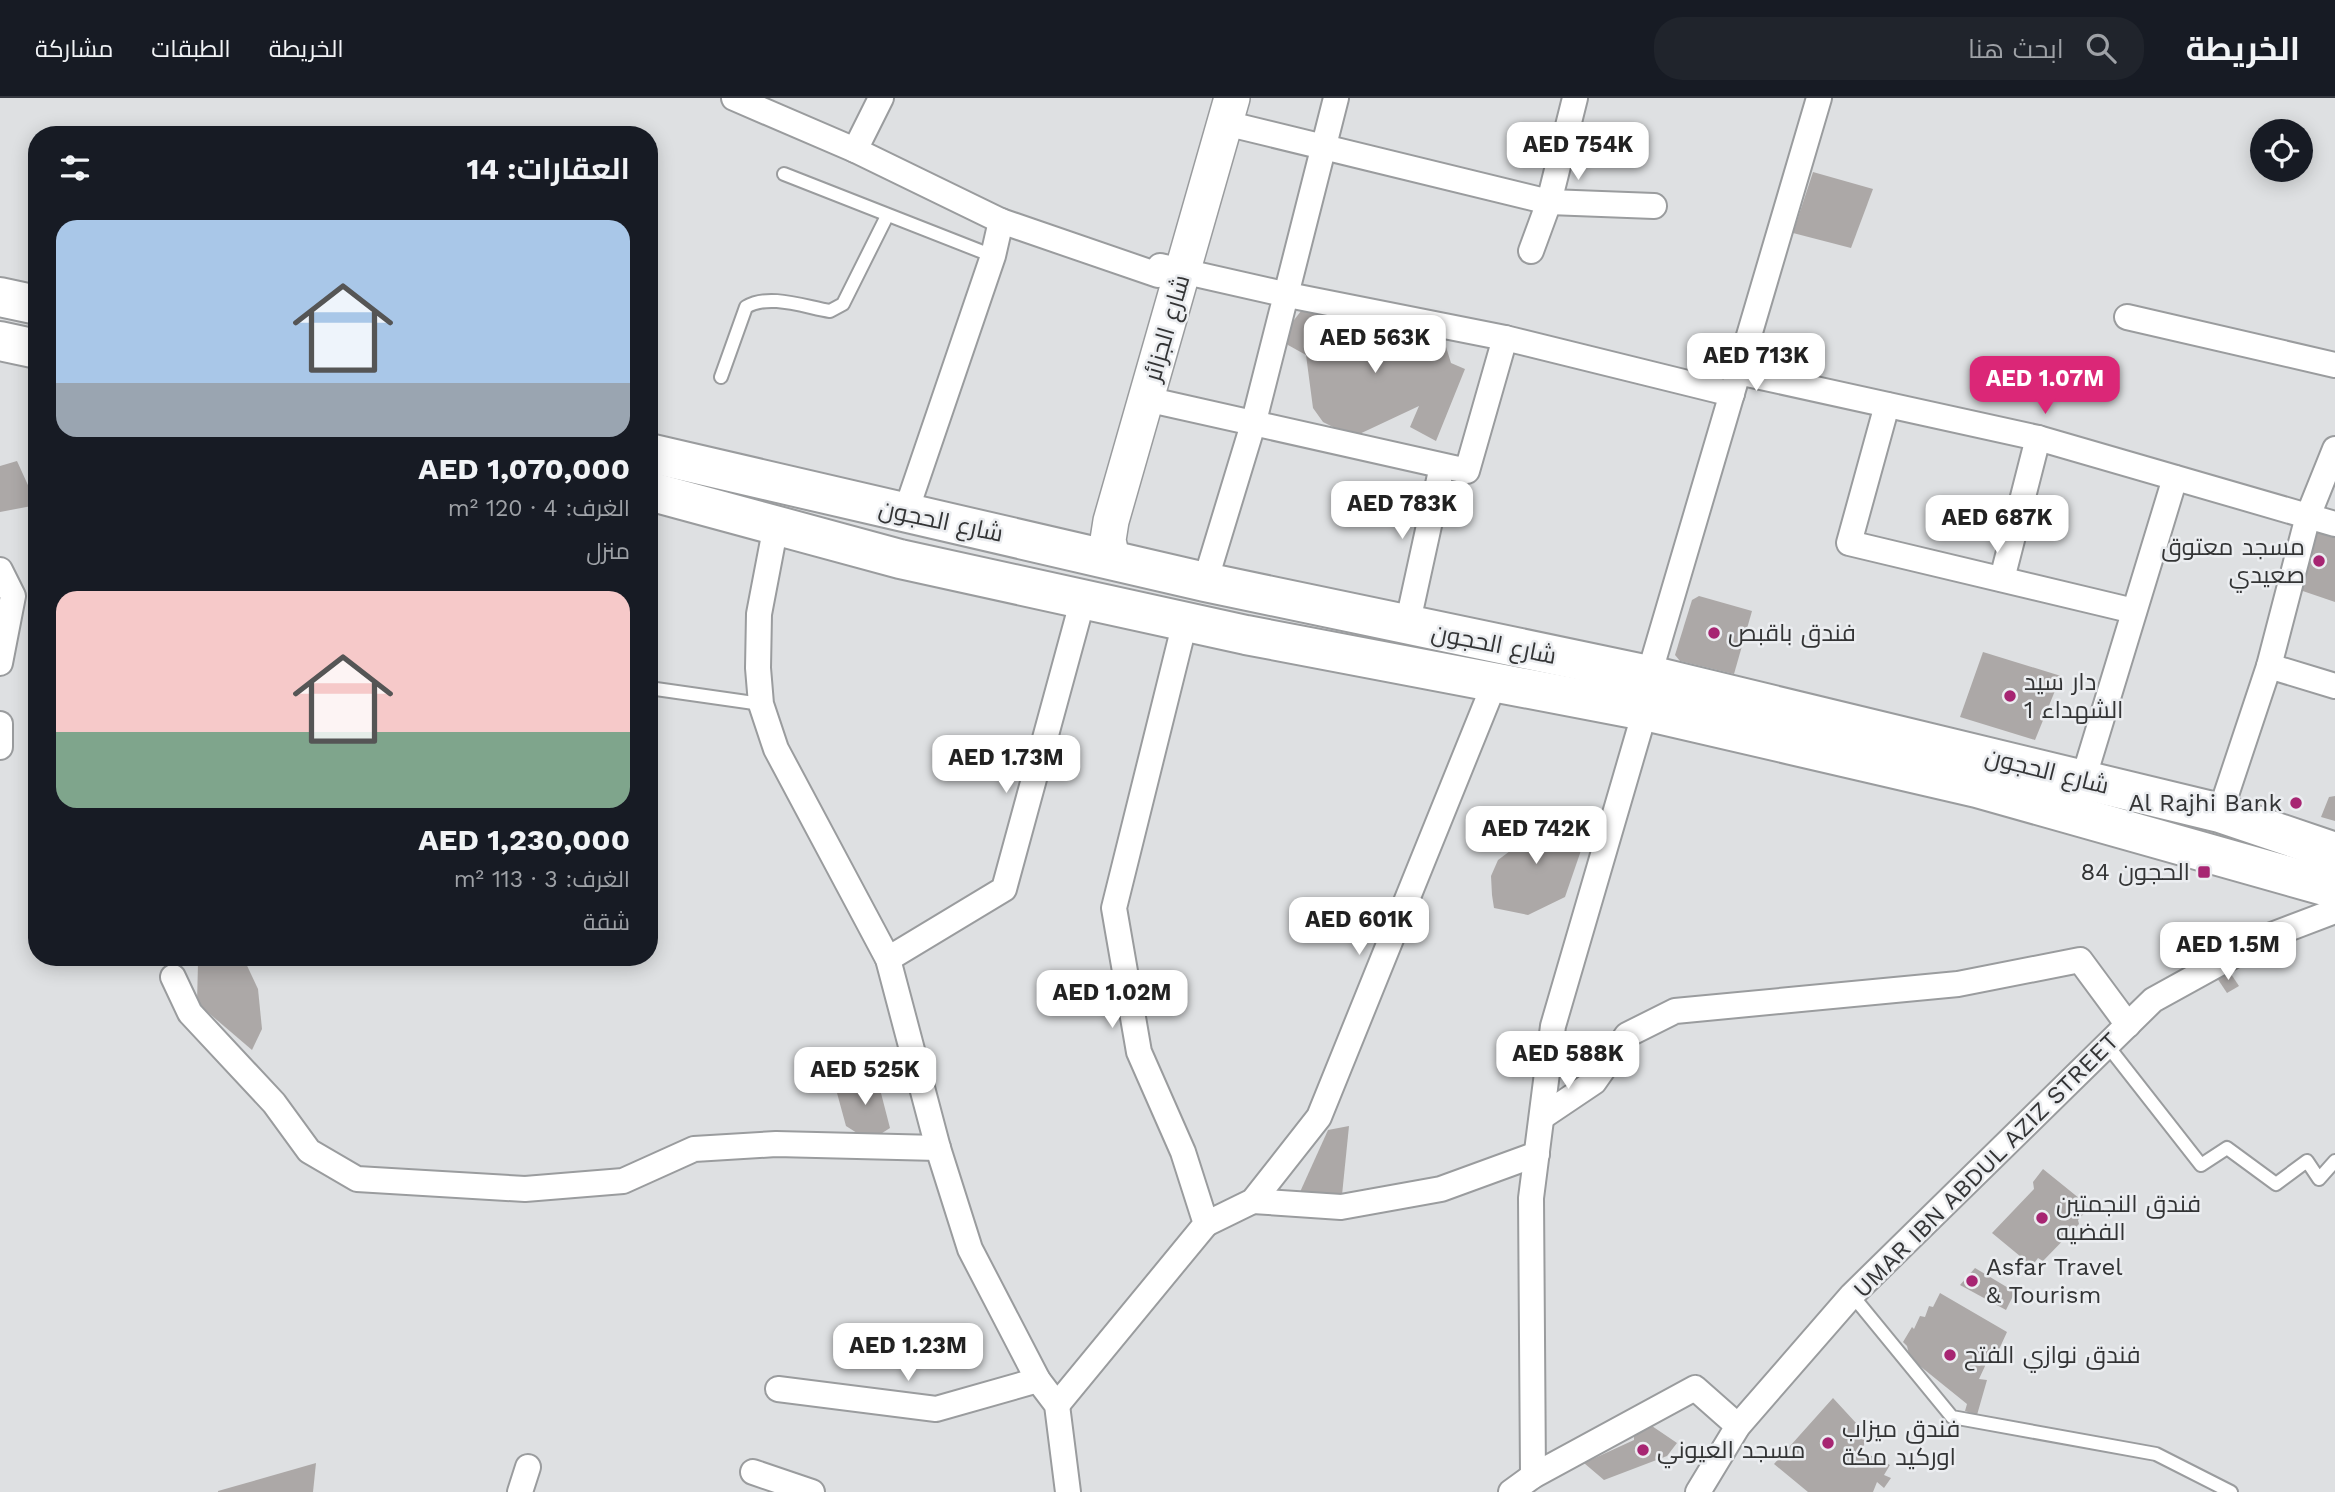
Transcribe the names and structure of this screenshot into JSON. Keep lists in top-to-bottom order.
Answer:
{
  "streets": {
    "main road": ["شارع الحجون"],
    "street": ["شارع الجزائر", "UMAR IBN ABDUL AZIZ STREET"]
  },
  "crossings": [
    ["شارع الجزائر", "شارع الحجون"]
  ],
  "places": {
    "other": [
      "مسجد معتوق صعيدي",
      "فندق باقبص",
      "دار سيد الشهداء 1",
      "Al Rajhi Bank",
      "فندق النجمتين الفضيه",
      "Asfar Travel & Tourism",
      "فندق نوازي الفتح",
      "فندق ميزاب اوركيد مكة",
      "مسجد العيوني"
    ],
    "transit": ["الحجون 84"]
  },
  "page": {
    "header": "الخريطة",
    "search": "ابحث هنا",
    "nav": ["الخريطة", "الطبقات", "مشاركة"],
    "price": [
      "AED 754K",
      "AED 563K",
      "AED 713K",
      "AED 1.07M",
      "AED 783K",
      "AED 687K",
      "AED 1.73M",
      "AED 742K",
      "AED 601K",
      "AED 1.5M",
      "AED 1.02M",
      "AED 588K",
      "AED 525K",
      "AED 1.23M"
    ],
    "heading": "العقارات: 14",
    "list": [
      {
        "name": "AED 1,070,000",
        "note": "الغرف: 4 · 120 m² · منزل"
      },
      {
        "name": "AED 1,230,000",
        "note": "الغرف: 3 · 113 m² · شقة"
      }
    ]
  }
}
